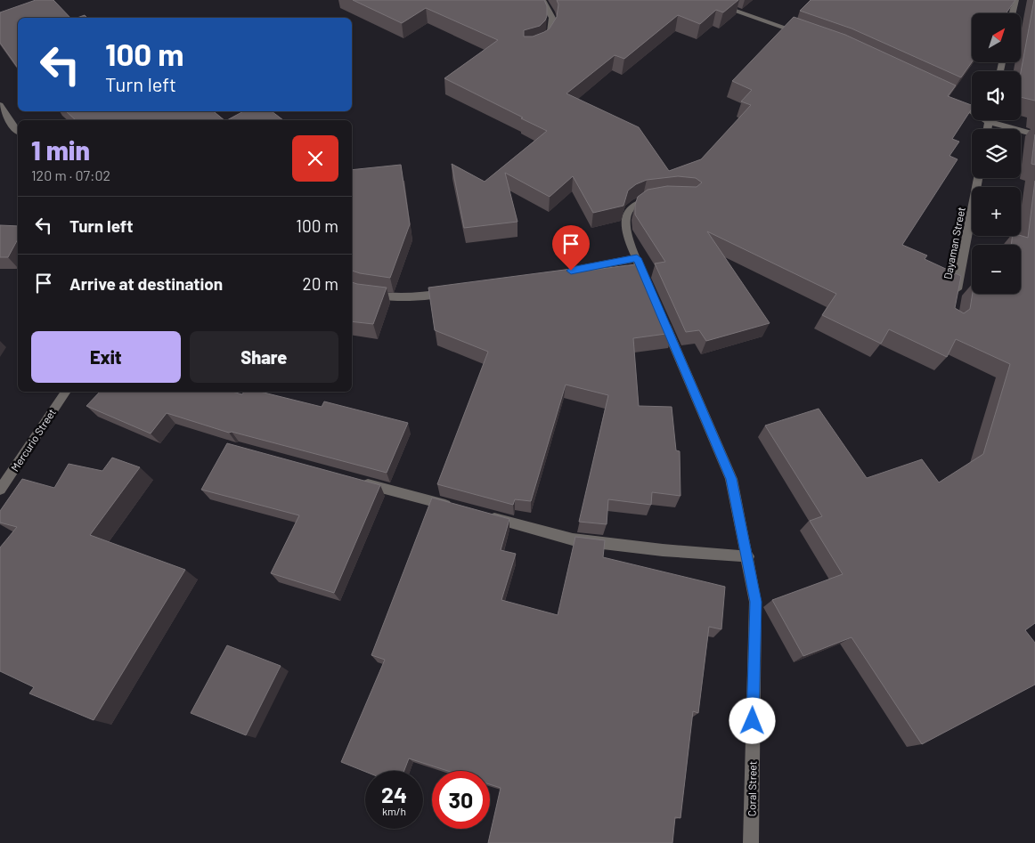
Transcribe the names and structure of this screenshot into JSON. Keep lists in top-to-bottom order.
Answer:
{
  "streets": {
    "street": ["Dayaman Street", "Mercurio Street", "Coral Street"]
  },
  "north": "top right",
  "page": {
    "map_buttons": ["+", "−"],
    "turn": ["100 m", "Turn left"],
    "heading": ["1 min", "120 m · 07:02"],
    "list": [
      {
        "name": "Turn left",
        "value": "100 m"
      },
      {
        "name": "Arrive at destination",
        "value": "20 m"
      }
    ],
    "buttons": ["Exit", "Share"],
    "speed": "24 km/h",
    "limit": "30"
  }
}
